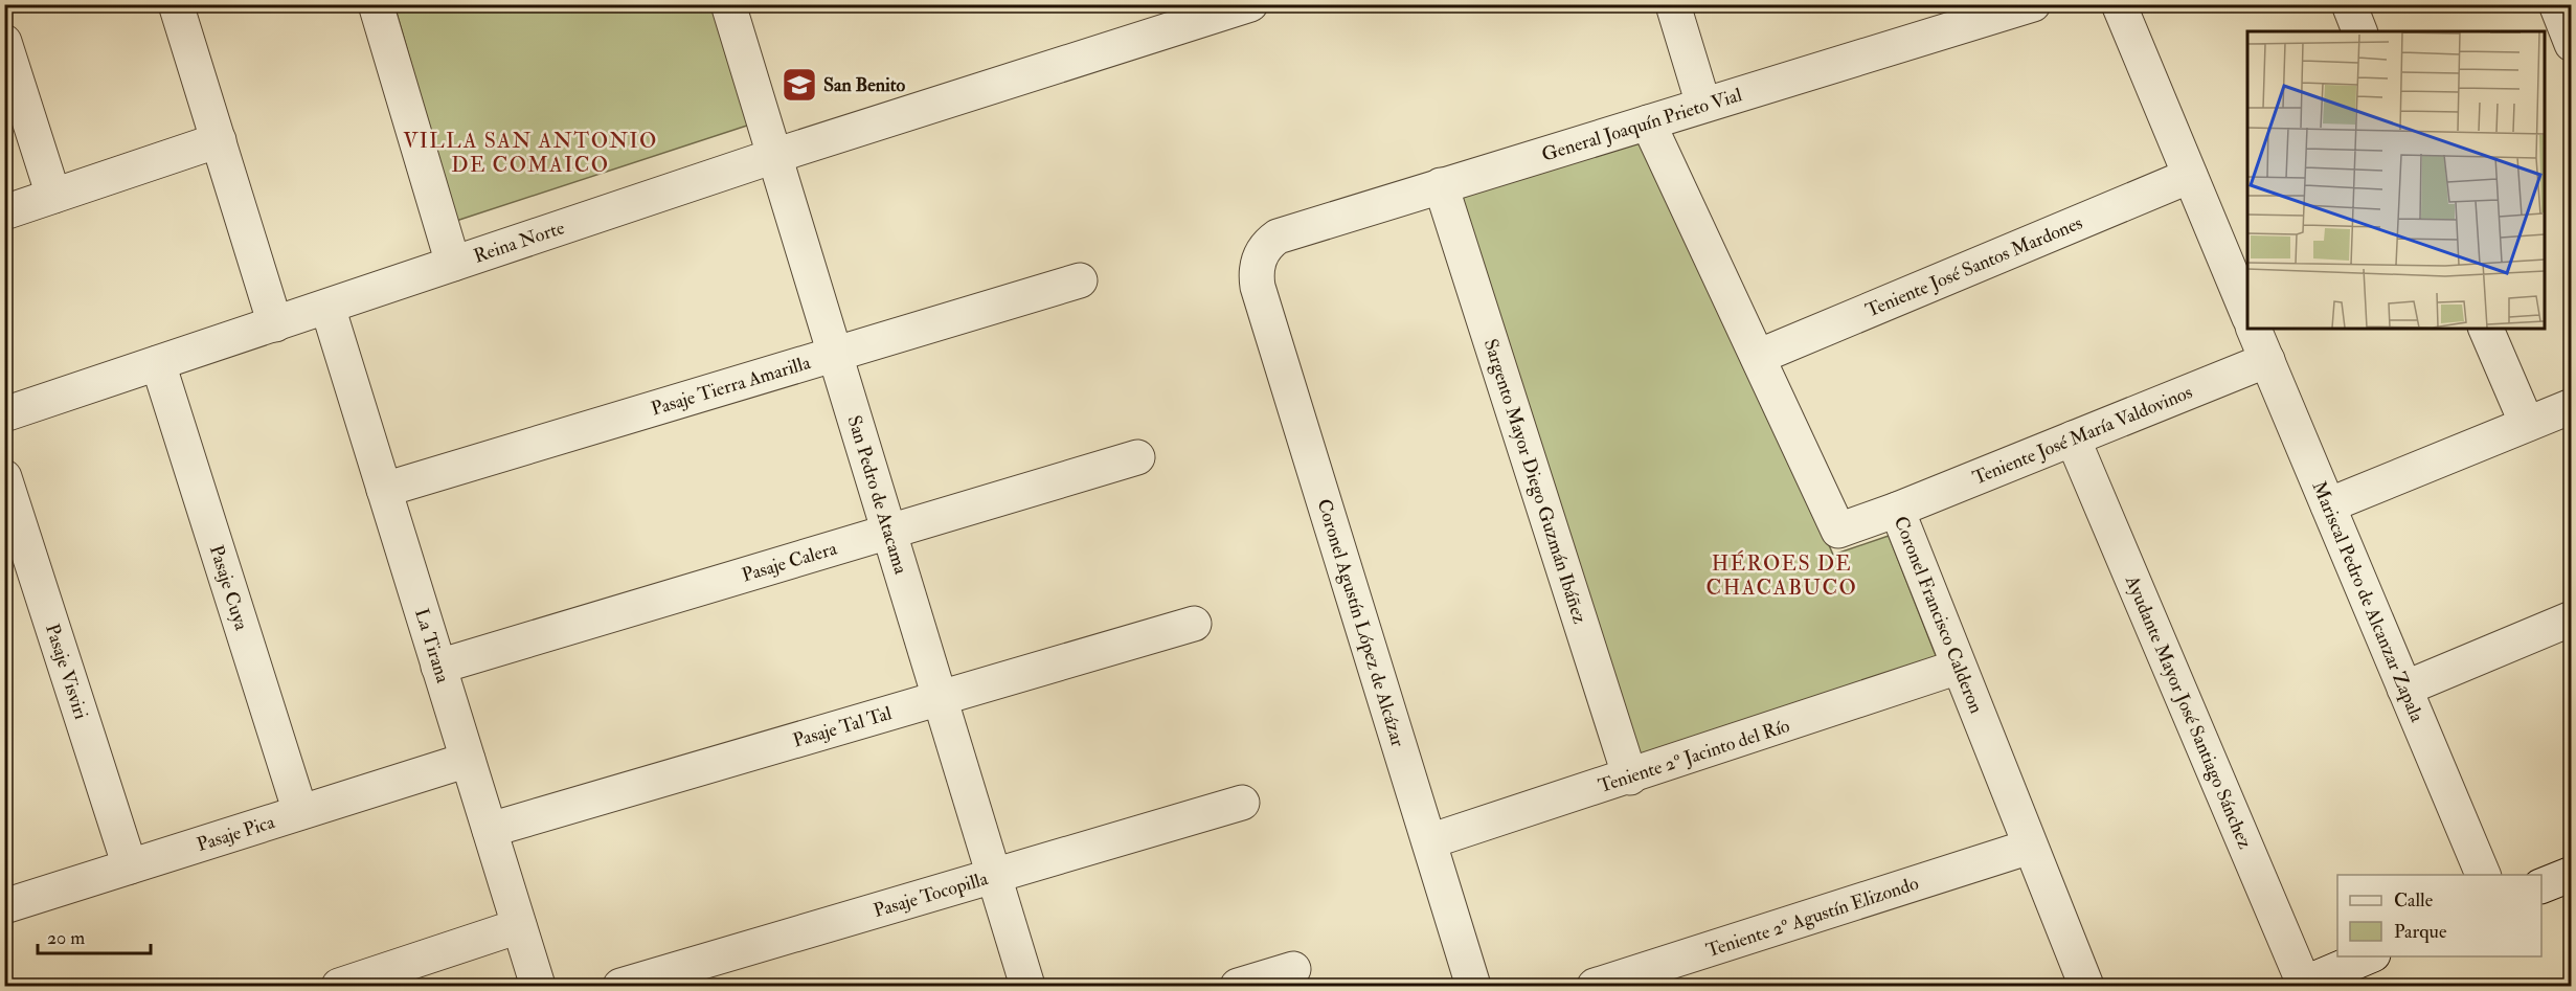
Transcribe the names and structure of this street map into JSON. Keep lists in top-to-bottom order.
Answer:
{
  "streets": {
    "street": [
      "General Joaquín Prieto Vial",
      "Reina Norte",
      "Teniente José Santos Mardones",
      "Pasaje Tierra Amarilla",
      "Teniente José María Valdovinos",
      "Sargento Mayor Diego Guzmán Ibáñez",
      "San Pedro de Atacama",
      "Pasaje Calera",
      "Pasaje Cuya",
      "Mariscal Pedro de Alcanzar Zapala",
      "Coronel Francisco Calderon",
      "Coronel Agustín López de Alcázar",
      "La Tirana",
      "Pasaje Visviri",
      "Ayudante Mayor José Santiago Sánchez",
      "Pasaje Tal Tal",
      "Teniente 2º Jacinto del Río",
      "Pasaje Pica",
      "Pasaje Tocopilla",
      "Teniente 2º Agustín Elizondo"
    ]
  },
  "crossings": [
    ["General Joaquín Prieto Vial", "Sargento Mayor Diego Guzmán Ibáñez"],
    ["General Joaquín Prieto Vial", "Coronel Francisco Calderon"],
    ["General Joaquín Prieto Vial", "Coronel Agustín López de Alcázar"],
    ["Reina Norte", "San Pedro de Atacama"],
    ["Reina Norte", "Pasaje Cuya"],
    ["Reina Norte", "La Tirana"],
    ["Teniente José Santos Mardones", "Coronel Francisco Calderon"],
    ["Pasaje Tierra Amarilla", "San Pedro de Atacama"],
    ["Pasaje Tierra Amarilla", "La Tirana"],
    ["Teniente José María Valdovinos", "Mariscal Pedro de Alcanzar Zapala"],
    ["Teniente José María Valdovinos", "Coronel Francisco Calderon"],
    ["Teniente José María Valdovinos", "Ayudante Mayor José Santiago Sánchez"],
    ["Sargento Mayor Diego Guzmán Ibáñez", "Teniente 2º Jacinto del Río"],
    ["San Pedro de Atacama", "Pasaje Calera"],
    ["San Pedro de Atacama", "Pasaje Tal Tal"],
    ["San Pedro de Atacama", "Pasaje Tocopilla"],
    ["Pasaje Calera", "La Tirana"],
    ["Pasaje Cuya", "Pasaje Pica"],
    ["Coronel Francisco Calderon", "Teniente 2º Jacinto del Río"],
    ["Coronel Francisco Calderon", "Teniente 2º Agustín Elizondo"],
    ["Coronel Agustín López de Alcázar", "Teniente 2º Jacinto del Río"],
    ["La Tirana", "Pasaje Tal Tal"],
    ["La Tirana", "Pasaje Pica"],
    ["Pasaje Visviri", "Pasaje Pica"]
  ],
  "districts": ["VILLA SAN ANTONIO DE COMAICO", "HÉROES DE CHACABUCO"],
  "places": {
    "school or university": ["San Benito"]
  },
  "legend": ["Calle", "Parque"],
  "scale_bar": "20 m"
}
